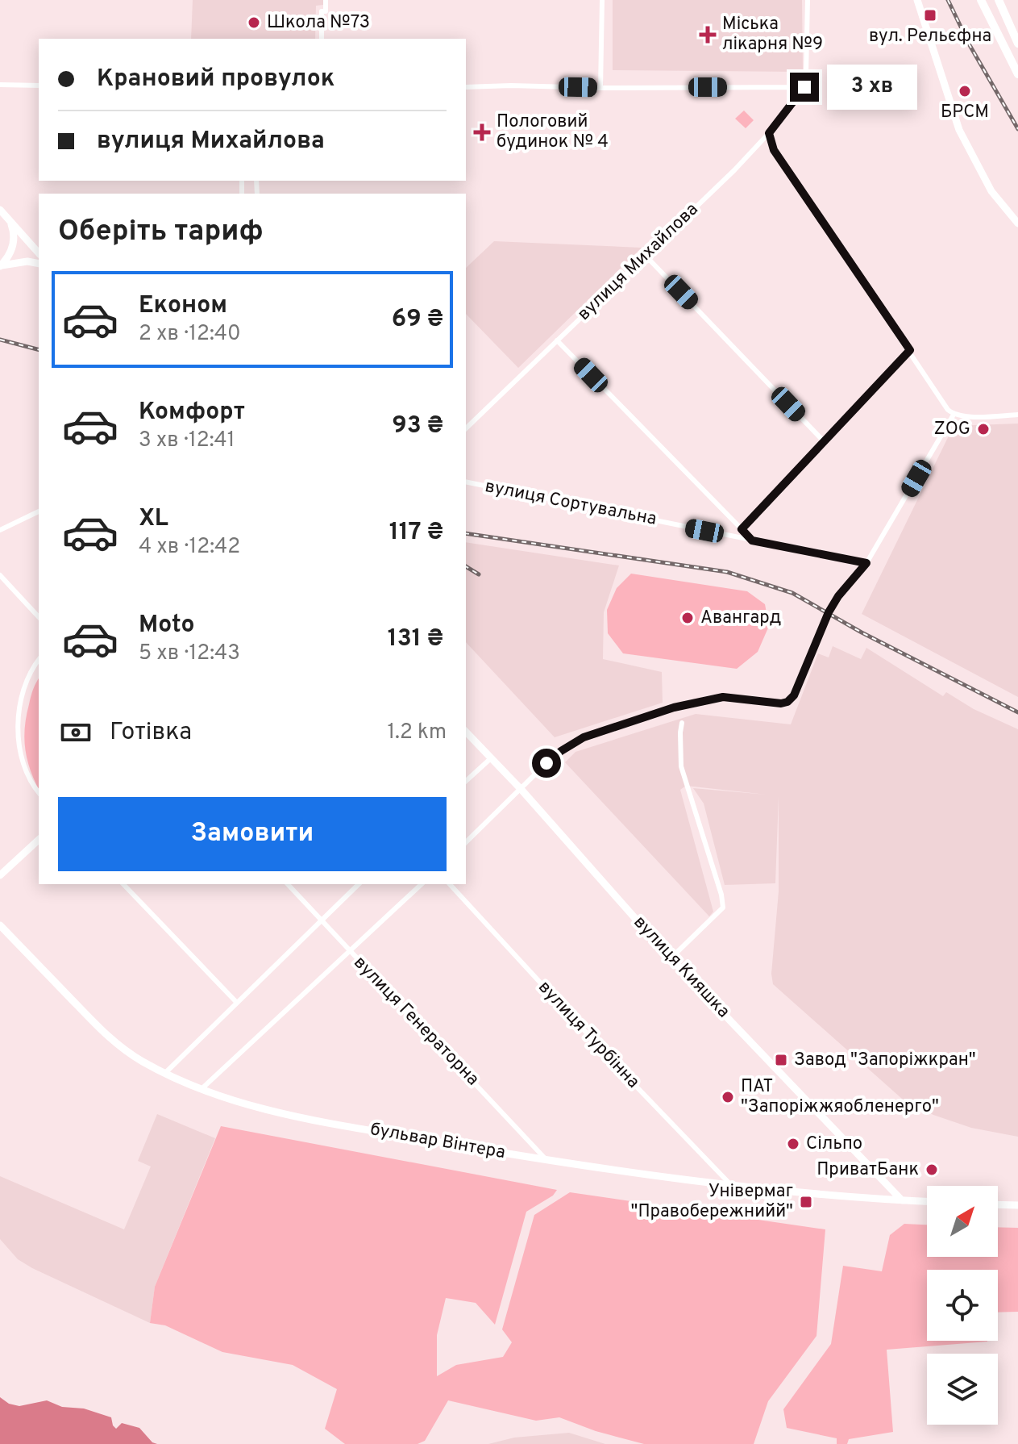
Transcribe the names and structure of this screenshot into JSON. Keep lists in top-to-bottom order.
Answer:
{
  "streets": {
    "street": [
      "вулиця Михайлова",
      "вулиця Сортувальна",
      "вулиця Кияшка",
      "вулиця Генераторна",
      "вулиця Турбінна",
      "бульвар Вінтера"
    ]
  },
  "crossings": [
    ["вулиця Кияшка", "бульвар Вінтера"],
    ["вулиця Генераторна", "бульвар Вінтера"],
    ["вулиця Турбінна", "бульвар Вінтера"]
  ],
  "places": {
    "transit": ["вул. Рельєфна", "Завод \"Запоріжкран\"", "Універмаг \"Правобережнийй\""],
    "other": [
      "Школа №73",
      "БРСМ",
      "ZOG",
      "Авангард",
      "ПАТ \"Запоріжжяобленерго\"",
      "Сільпо",
      "ПриватБанк"
    ],
    "health": ["Міська лікарня №9", "Пологовий будинок № 4"]
  },
  "north": "top right",
  "page": {
    "banner": ["Крановий провулок", "вулиця Михайлова"],
    "bubble": "3 хв",
    "heading": "Оберіть тариф",
    "list": [
      {
        "name": "Економ",
        "note": "2 хв · 12:40",
        "value": "69 ₴"
      },
      {
        "name": "Комфорт",
        "note": "3 хв · 12:41",
        "value": "93 ₴"
      },
      {
        "name": "XL",
        "note": "4 хв · 12:42",
        "value": "117 ₴"
      },
      {
        "name": "Moto",
        "note": "5 хв · 12:43",
        "value": "131 ₴"
      }
    ],
    "pay": ["Готівка", "1.2 km"],
    "buttons": "Замовити"
  }
}
